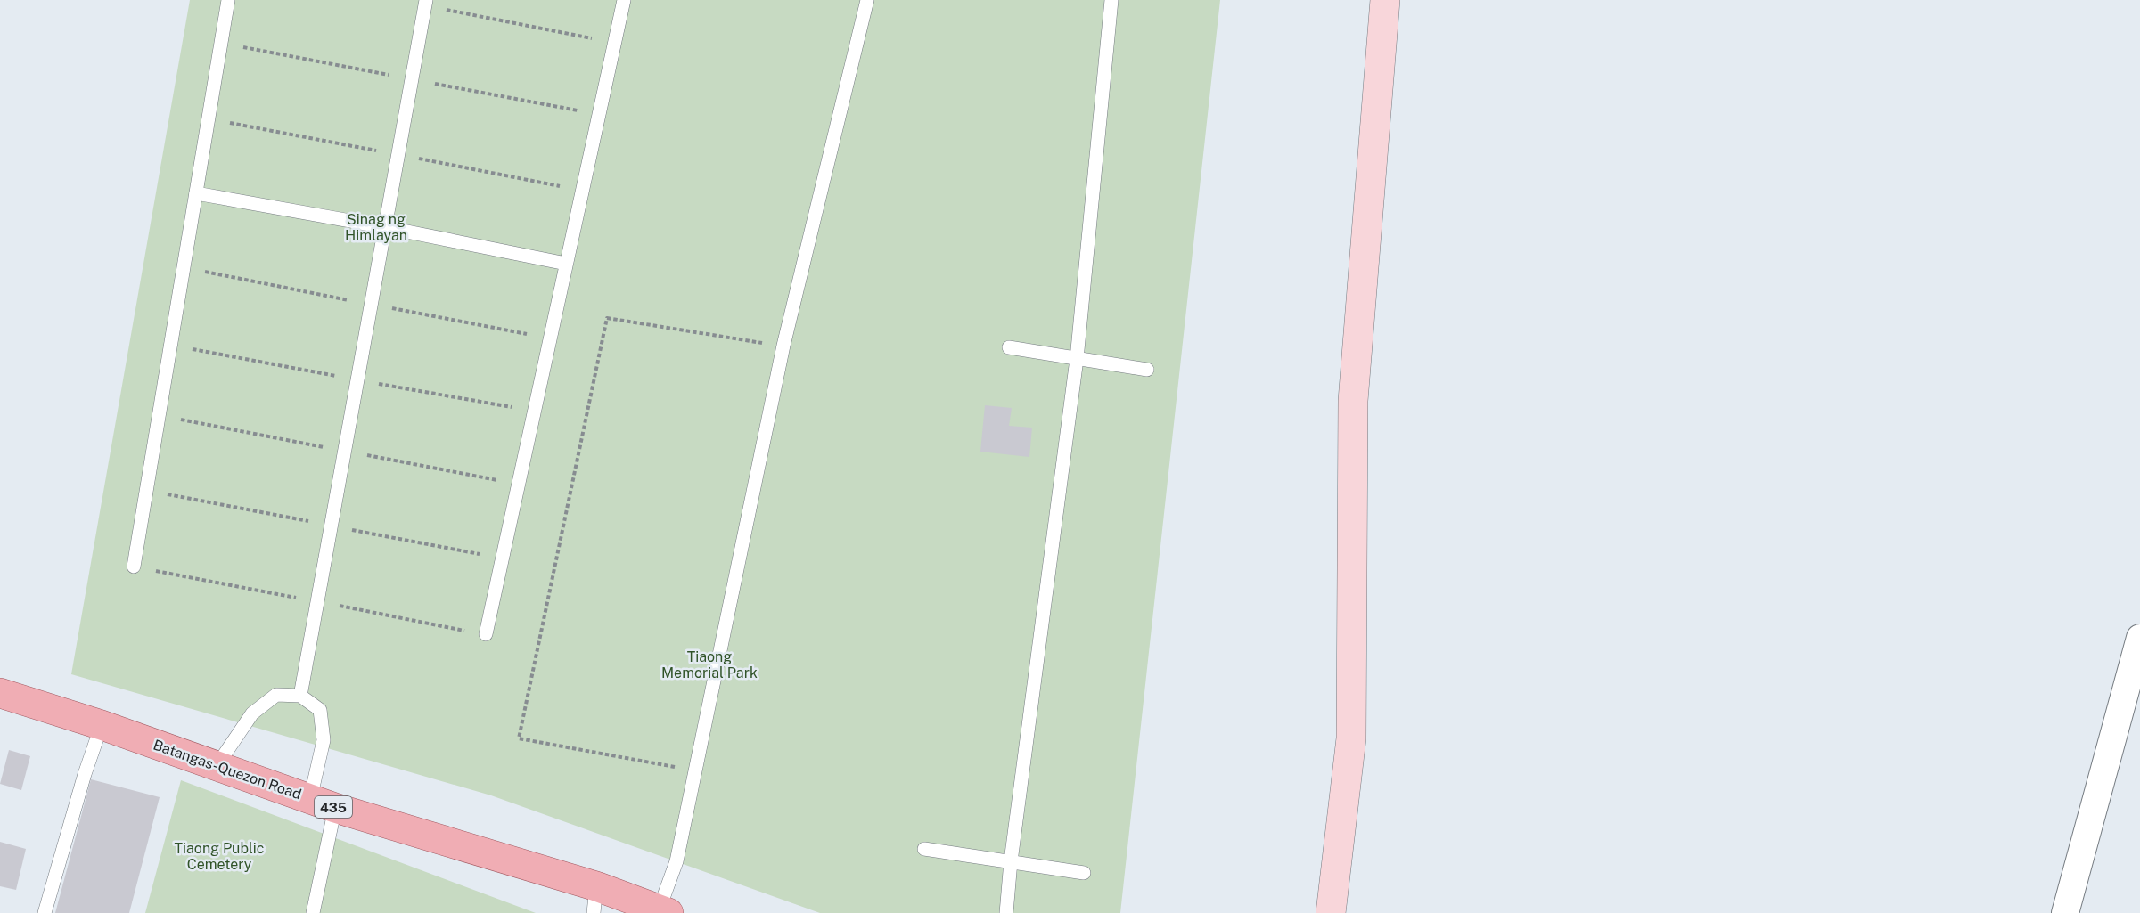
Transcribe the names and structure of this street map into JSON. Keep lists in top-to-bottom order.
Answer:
{
  "streets": {
    "main road": ["Batangas-Quezon Road", "435"]
  },
  "parks": ["Sinag ng Himlayan", "Tiaong Memorial Park", "Tiaong Public Cemetery"]
}
